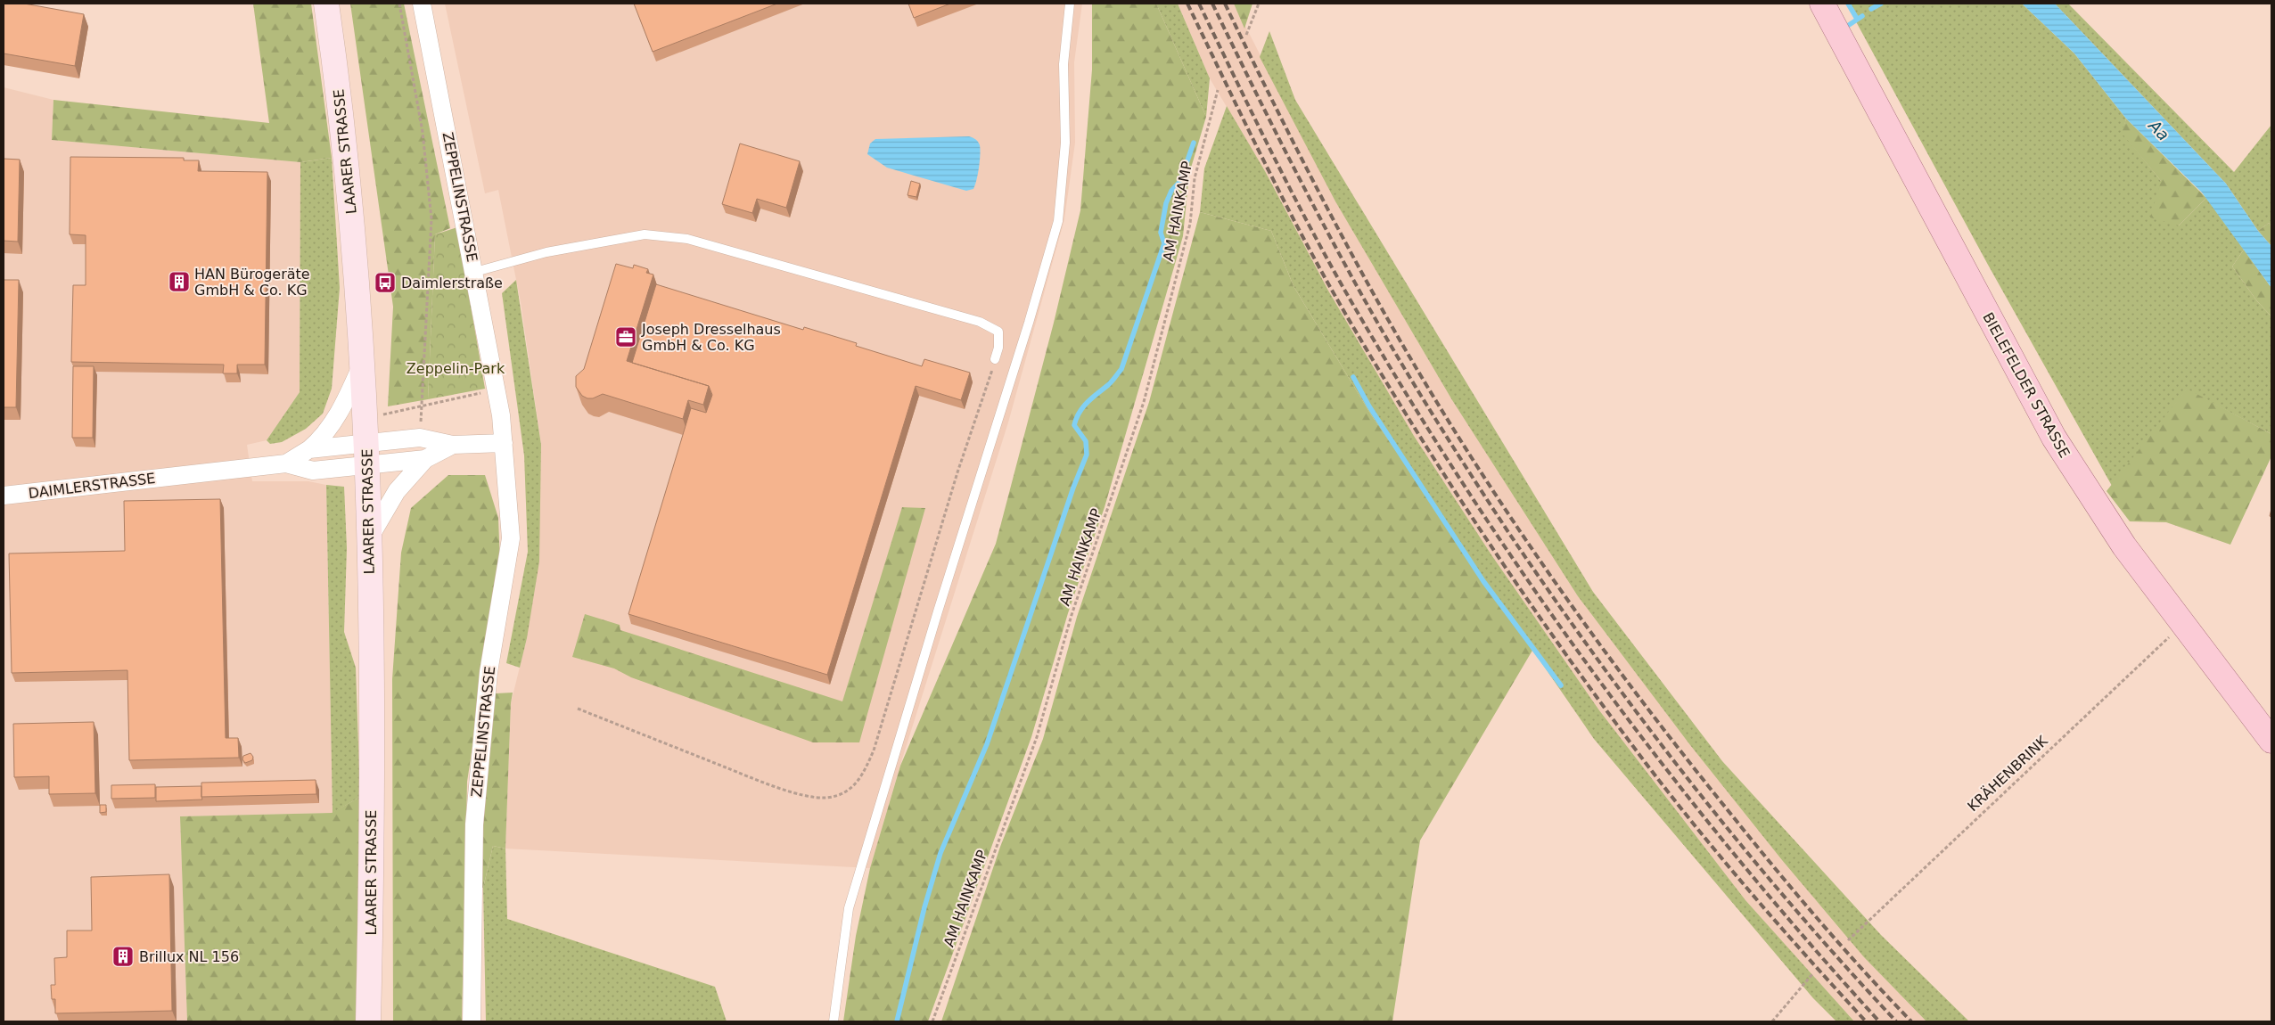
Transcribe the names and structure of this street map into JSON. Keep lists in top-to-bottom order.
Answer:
{
  "streets": {
    "main road": ["LAARER STRASSE", "BIELEFELDER STRASSE"],
    "street": ["ZEPPELINSTRASSE", "DAIMLERSTRASSE"],
    "path": ["AM HAINKAMP", "KRÄHENBRINK"]
  },
  "crossings": [
    ["LAARER STRASSE", "DAIMLERSTRASSE"],
    ["BIELEFELDER STRASSE", "KRÄHENBRINK"]
  ],
  "water": ["Aa"],
  "parks": ["Zeppelin-Park"],
  "places": {
    "building": ["HAN Bürogeräte GmbH & Co. KG", "Brillux NL 156"],
    "bus stop": ["Daimlerstraße"],
    "office": ["Joseph Dresselhaus GmbH & Co. KG"]
  }
}
